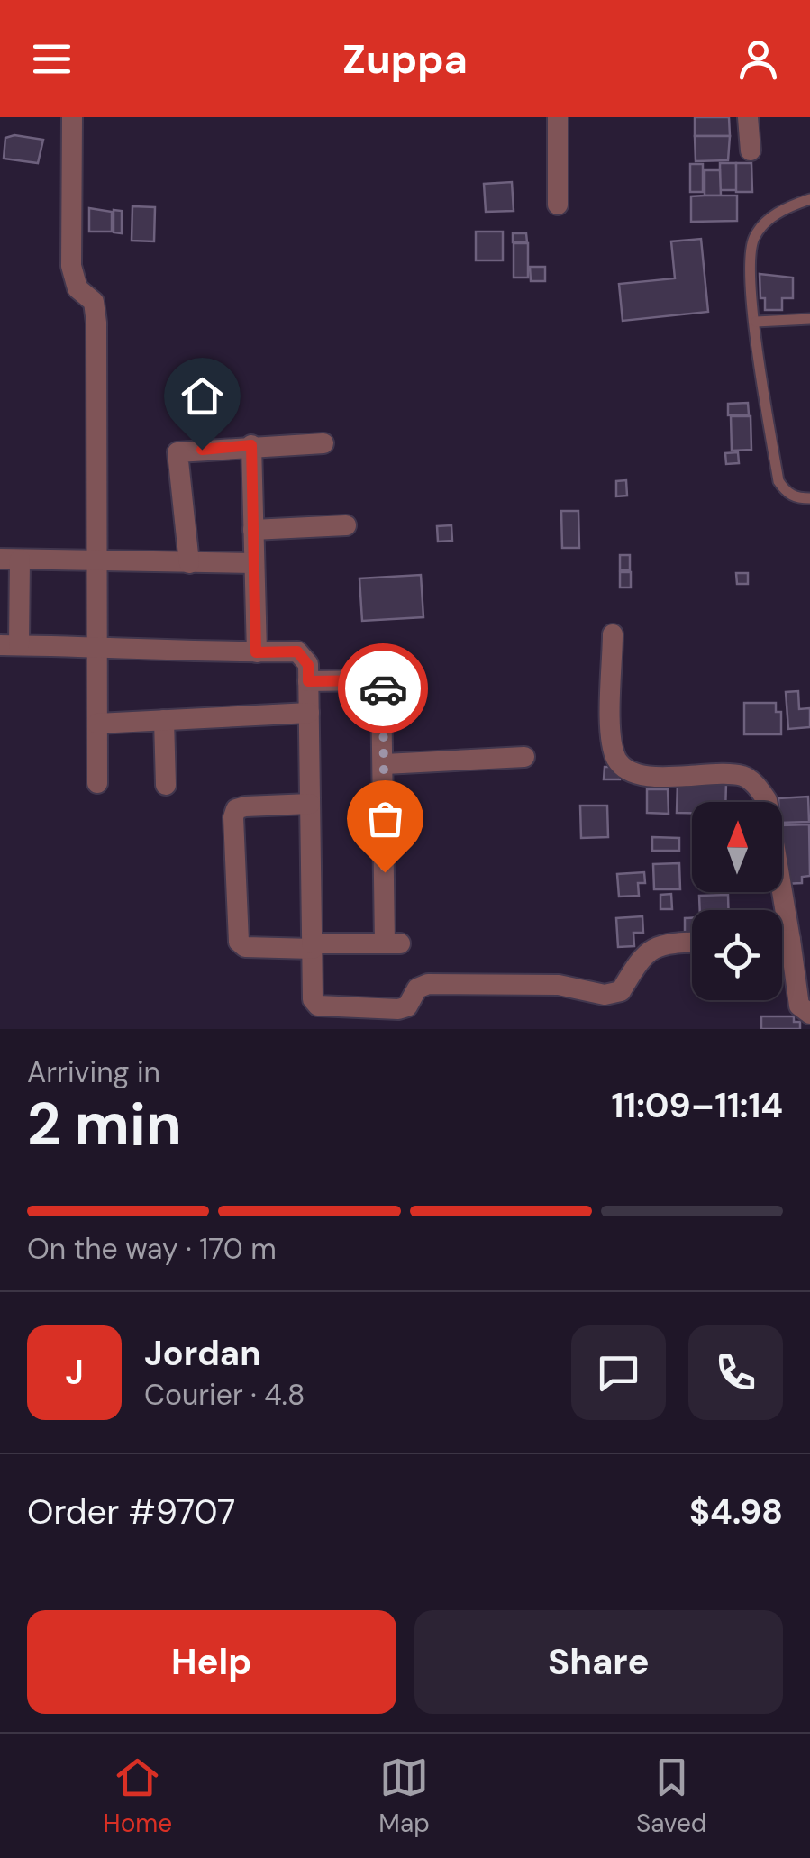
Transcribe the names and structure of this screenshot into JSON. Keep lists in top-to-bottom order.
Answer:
{
  "north": "top",
  "page": {
    "header": "Zuppa",
    "heading": ["2 min", "Arriving in", "11:09–11:14"],
    "panel": [
      "Jordan",
      "Courier · 4.8",
      "Order #9707",
      "$4.98"
    ],
    "bar": "On the way · 170 m",
    "round": "J",
    "buttons": ["Help", "Share"],
    "tabs": ["Home", "Map", "Saved"]
  }
}
